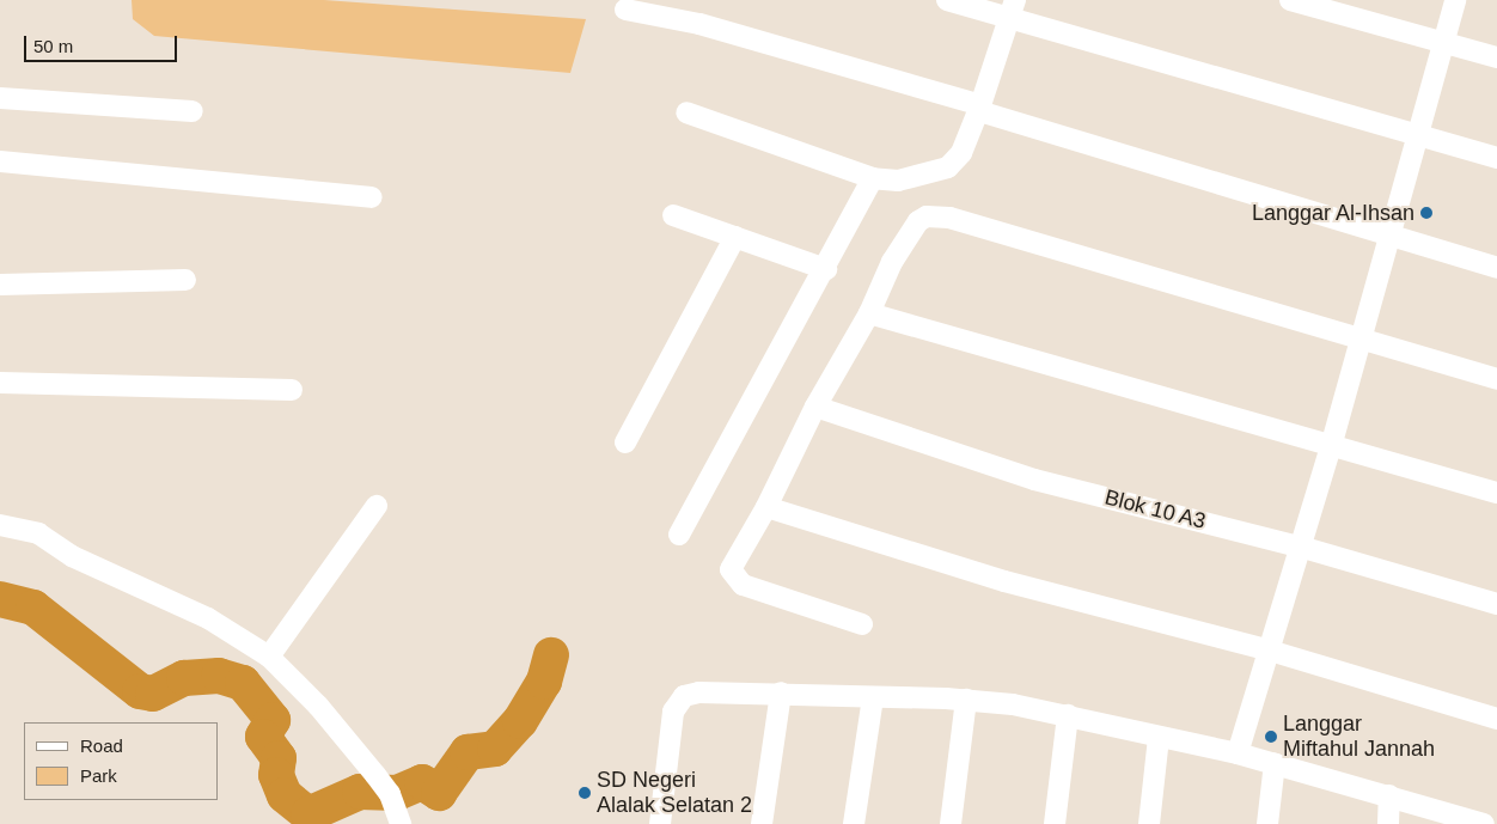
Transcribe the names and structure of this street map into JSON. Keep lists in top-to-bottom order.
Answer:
{
  "streets": {
    "street": ["Blok 10 A3"]
  },
  "places": ["Langgar Al-Ihsan", "Langgar Miftahul Jannah", "SD Negeri Alalak Selatan 2"],
  "legend": ["Road", "Park"],
  "scale_bar": "50 m"
}
